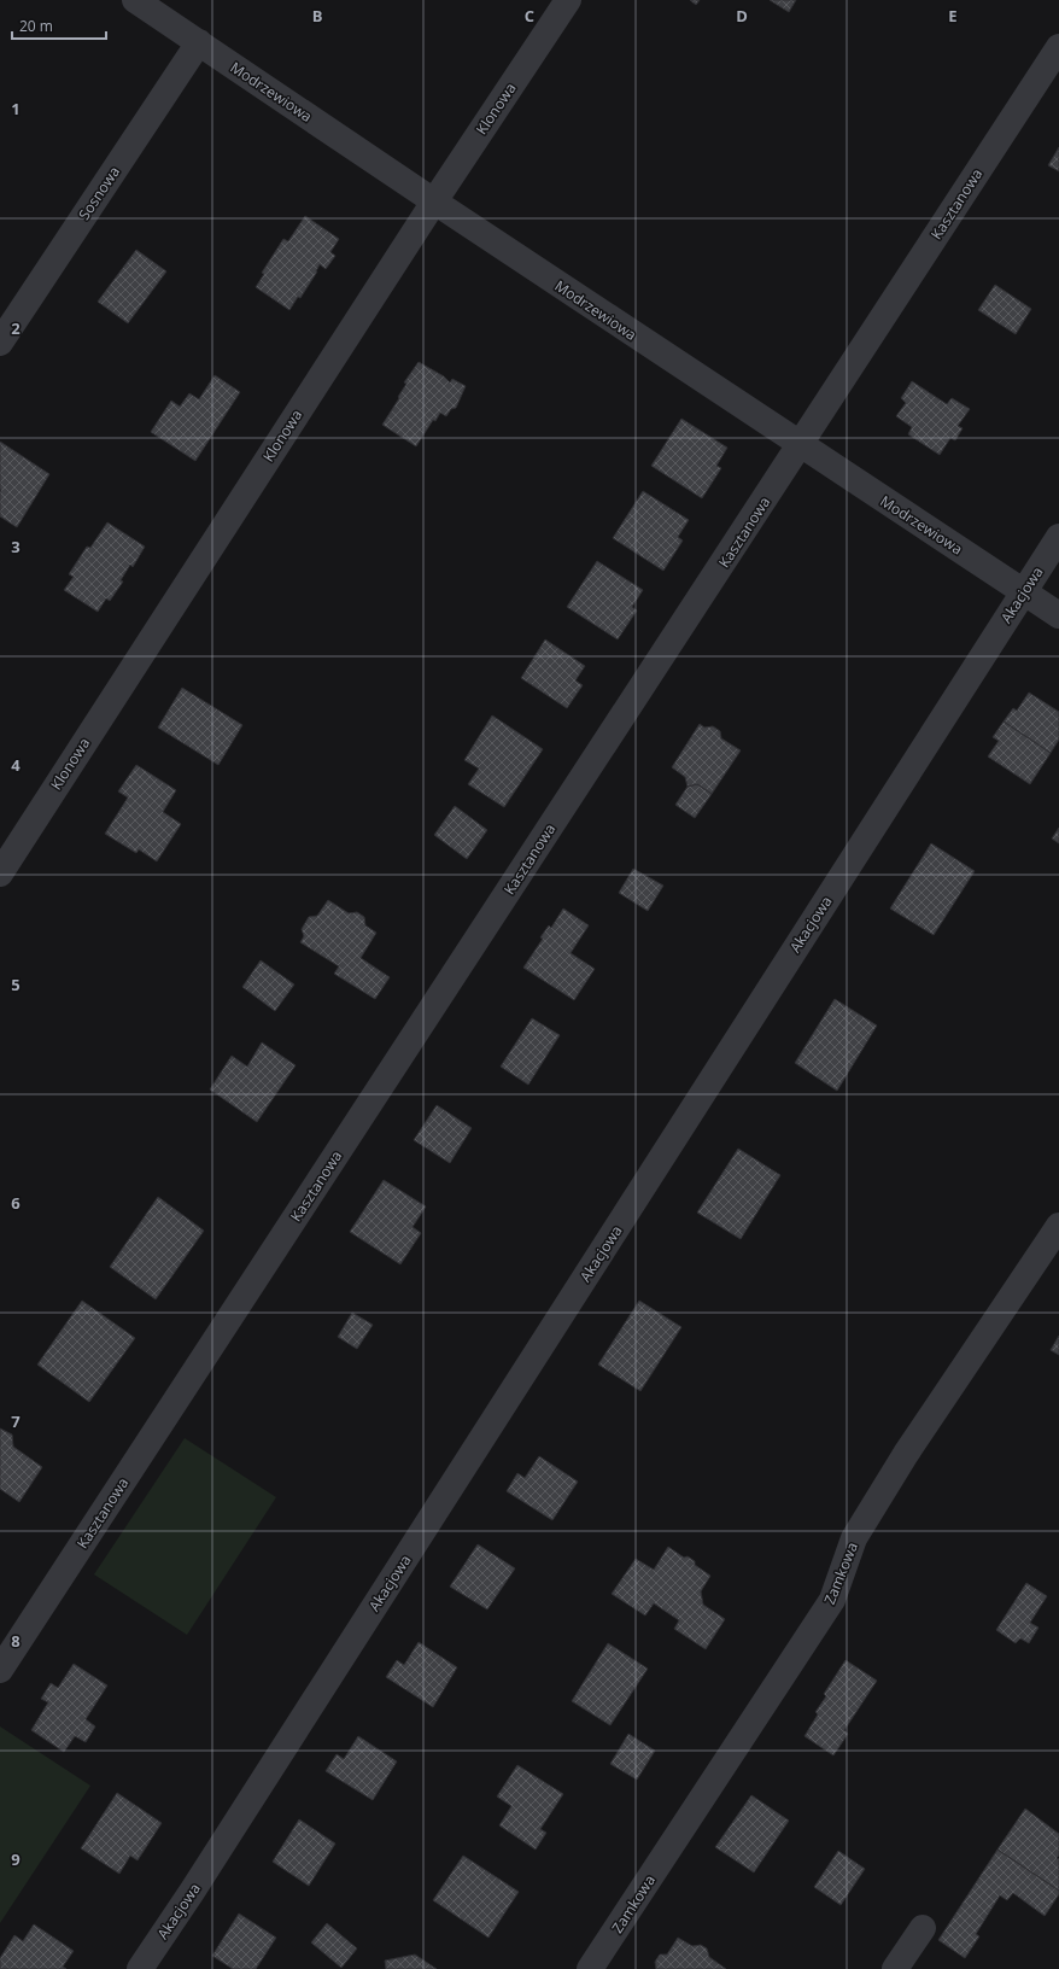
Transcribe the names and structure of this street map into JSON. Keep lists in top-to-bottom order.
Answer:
{
  "streets": {
    "street": [
      "Modrzewiowa",
      "Klonowa",
      "Sosnowa",
      "Kasztanowa",
      "Akacjowa",
      "Zamkowa"
    ]
  },
  "crossings": [
    ["Modrzewiowa", "Klonowa"],
    ["Modrzewiowa", "Sosnowa"],
    ["Modrzewiowa", "Kasztanowa"],
    ["Modrzewiowa", "Akacjowa"]
  ],
  "scale_bar": "20 m",
  "grid": {
    "columns": [
      "B",
      "C",
      "D",
      "E"
    ],
    "rows": [
      "1",
      "2",
      "3",
      "4",
      "5",
      "6",
      "7",
      "8",
      "9"
    ]
  }
}
